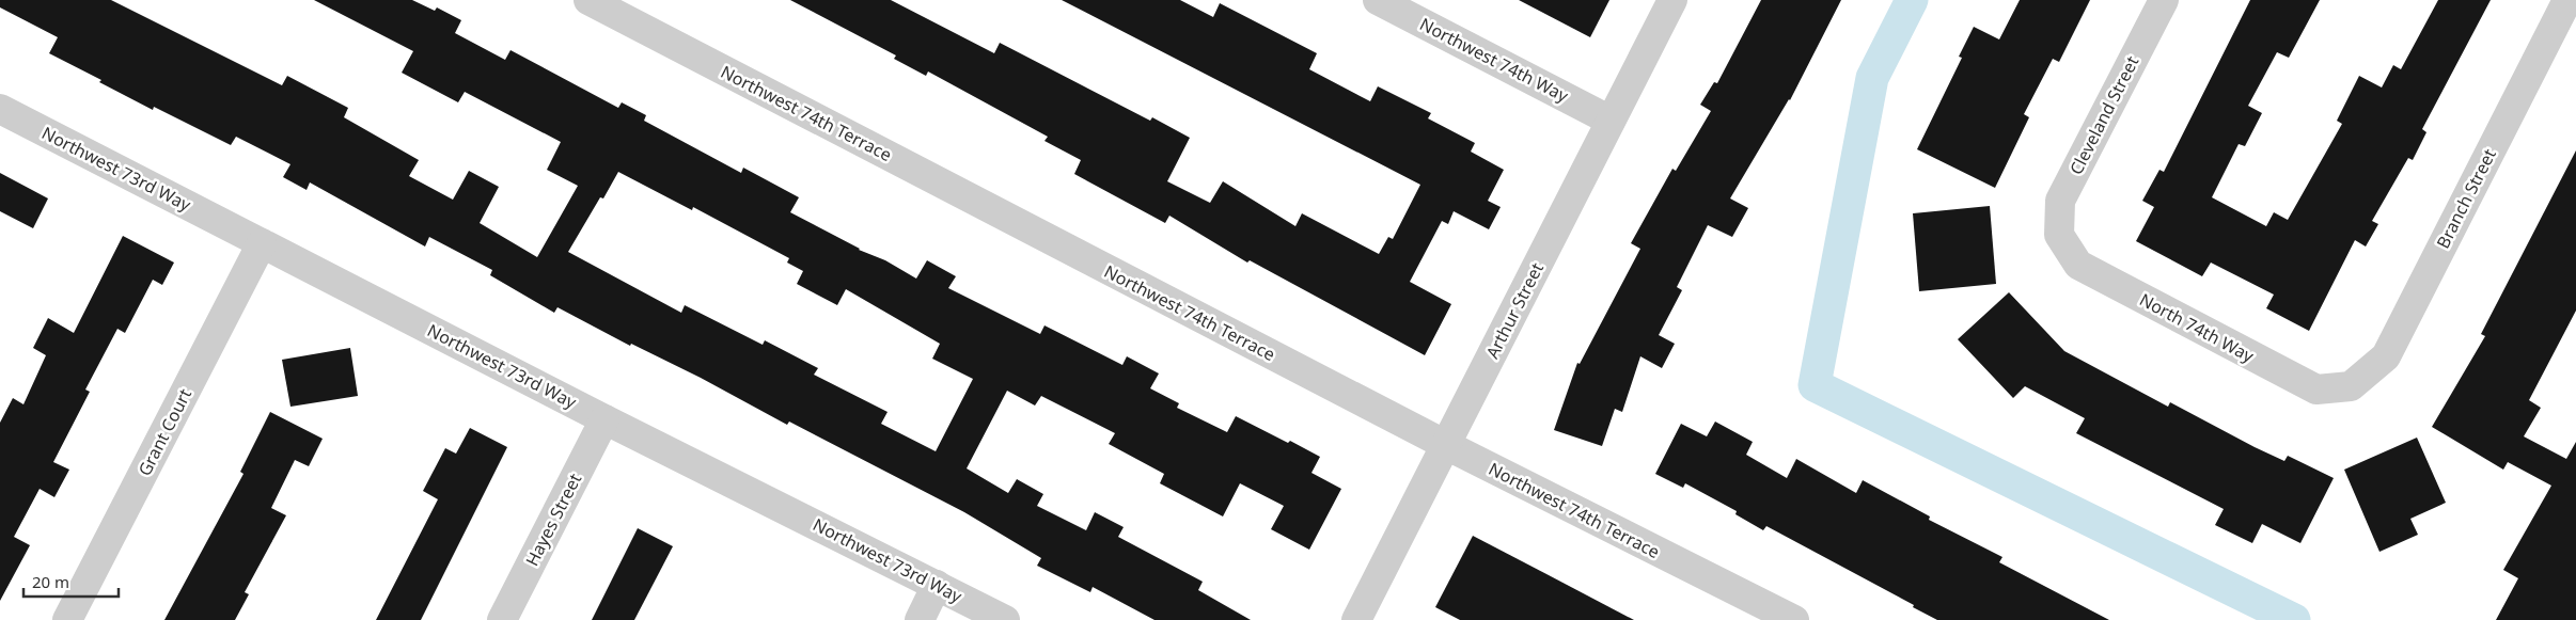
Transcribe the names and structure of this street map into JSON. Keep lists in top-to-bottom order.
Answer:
{
  "streets": {
    "street": [
      "Northwest 74th Way",
      "Northwest 74th Terrace",
      "Cleveland Street",
      "Northwest 73rd Way",
      "Branch Street",
      "Arthur Street",
      "North 74th Way",
      "Grant Court",
      "Hayes Street"
    ]
  },
  "crossings": [
    ["Northwest 74th Way", "Arthur Street"],
    ["Northwest 74th Terrace", "Arthur Street"],
    ["Cleveland Street", "North 74th Way"],
    ["Northwest 73rd Way", "Grant Court"],
    ["Northwest 73rd Way", "Hayes Street"],
    ["Branch Street", "North 74th Way"]
  ],
  "scale_bar": "20 m"
}
